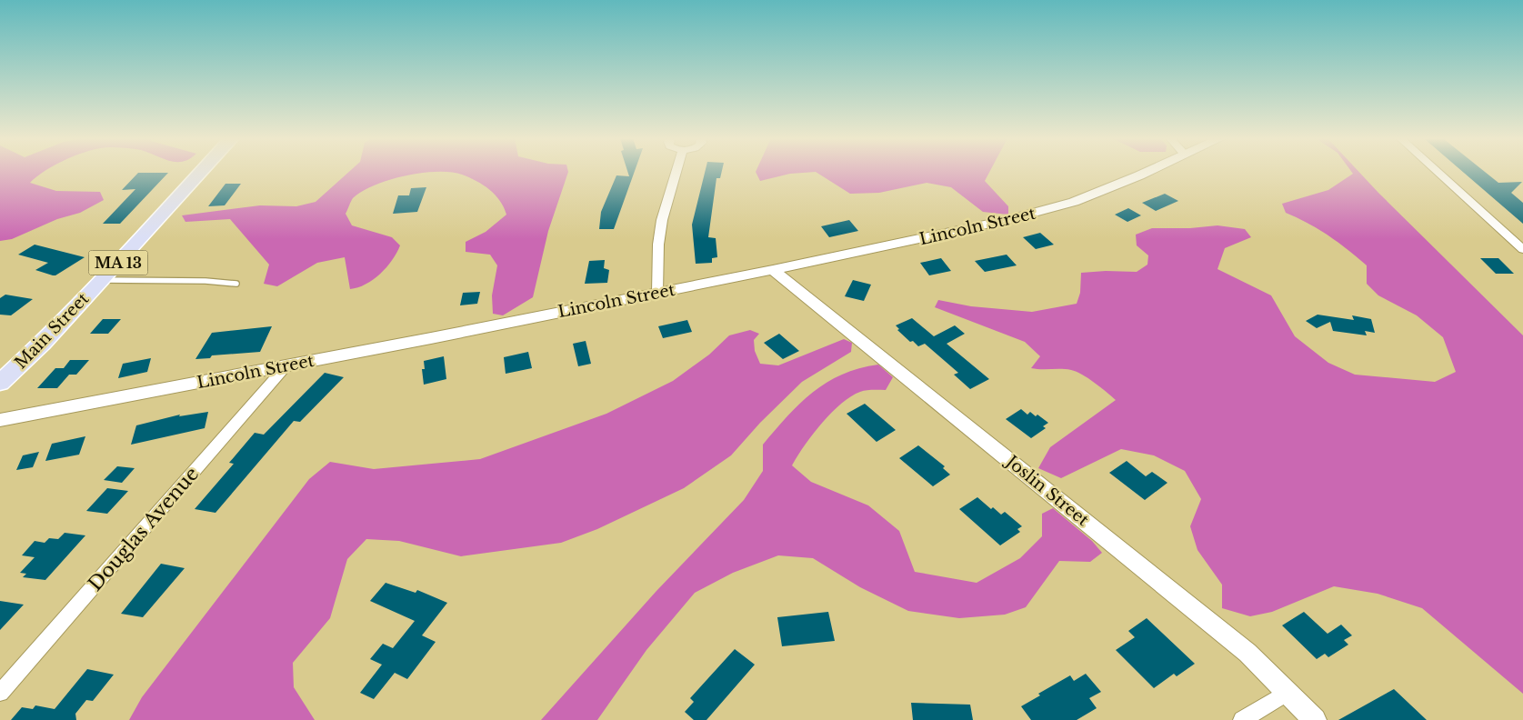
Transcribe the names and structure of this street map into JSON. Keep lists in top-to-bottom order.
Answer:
{
  "streets": {
    "main road": ["MA 13", "Main Street"],
    "street": ["Lincoln Street", "Joslin Street", "Douglas Avenue"]
  },
  "crossings": [
    ["Lincoln Street", "Joslin Street"],
    ["Lincoln Street", "Douglas Avenue"]
  ]
}
